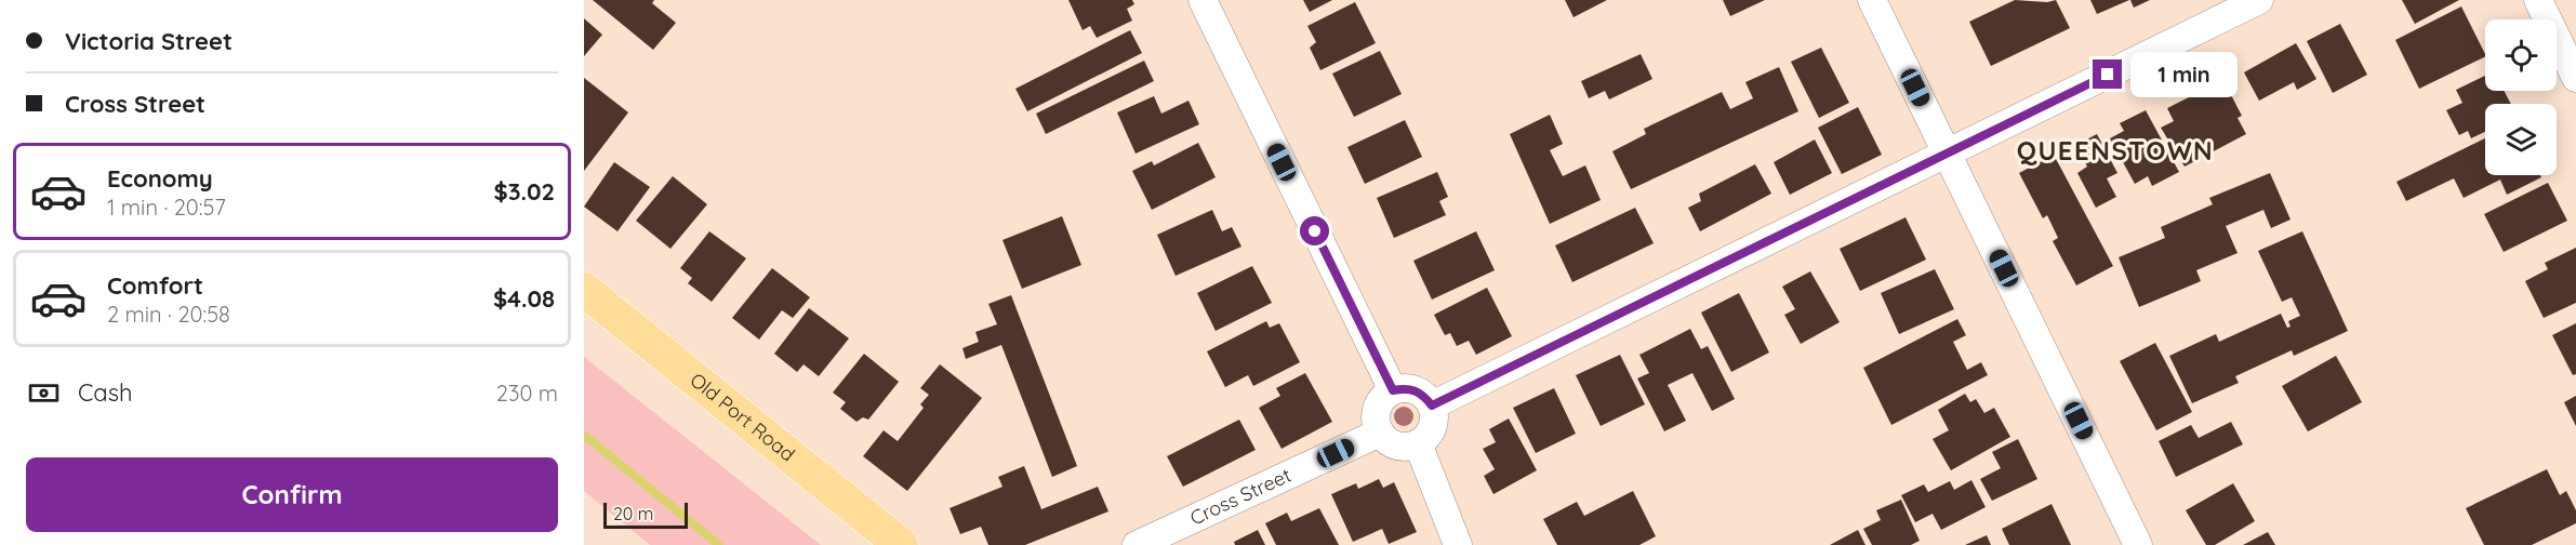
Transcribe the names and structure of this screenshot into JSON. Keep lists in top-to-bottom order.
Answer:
{
  "streets": {
    "main road": ["Old Port Road"],
    "street": ["Cross Street"]
  },
  "districts": ["QUEENSTOWN"],
  "scale_bar": "20 m",
  "page": {
    "banner": ["Victoria Street", "Cross Street"],
    "bubble": "1 min",
    "list": [
      {
        "name": "Economy",
        "note": "1 min · 20:57",
        "value": "$3.02"
      },
      {
        "name": "Comfort",
        "note": "2 min · 20:58",
        "value": "$4.08"
      }
    ],
    "pay": ["Cash", "230 m"],
    "buttons": "Confirm",
    "scale": "20 m"
  }
}
